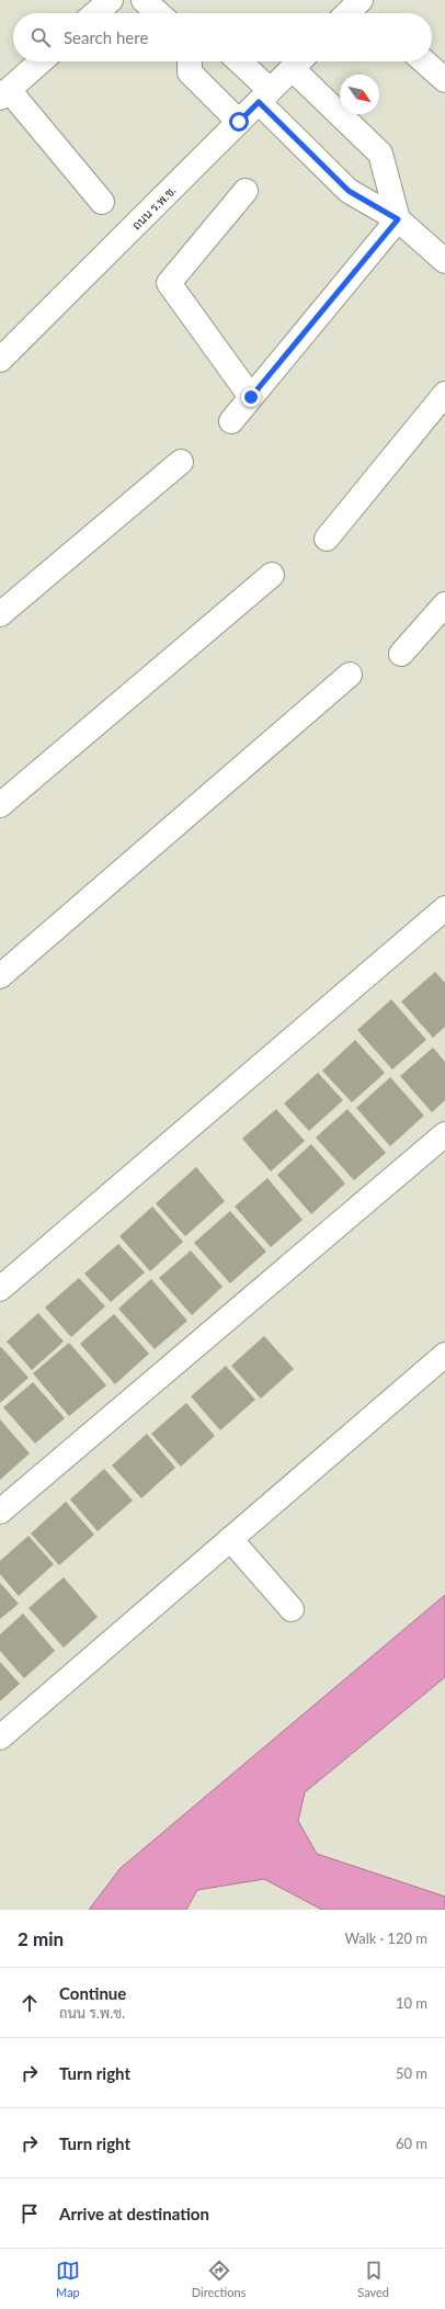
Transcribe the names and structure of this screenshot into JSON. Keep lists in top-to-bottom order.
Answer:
{
  "streets": {
    "street": ["ถนน ร.พ.ช."]
  },
  "north": "bottom right",
  "page": {
    "search": "Search here",
    "heading": ["2 min", "Walk · 120 m"],
    "list": [
      ["Continue", "ถนน ร.พ.ช.", "10 m"],
      ["Turn right", "50 m"],
      ["Turn right", "60 m"],
      "Arrive at destination"
    ],
    "nav": ["Map", "Directions", "Saved"]
  }
}
